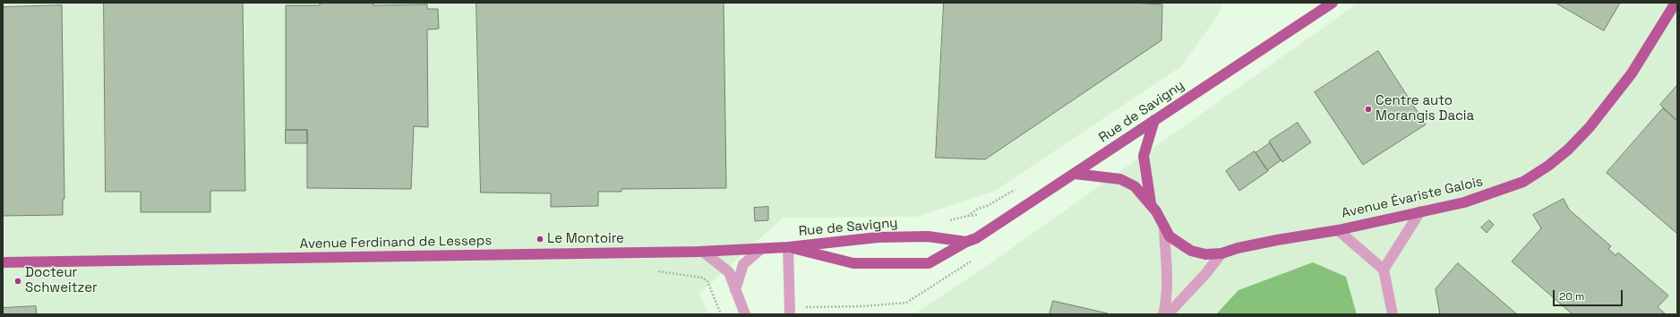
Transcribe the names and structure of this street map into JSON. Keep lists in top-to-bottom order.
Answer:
{
  "streets": {
    "main road": ["Rue de Savigny", "Avenue Évariste Galois", "Avenue Ferdinand de Lesseps"]
  },
  "crossings": [
    ["Rue de Savigny", "Avenue Évariste Galois"],
    ["Rue de Savigny", "Avenue Ferdinand de Lesseps"]
  ],
  "places": ["Centre auto Morangis Dacia", "Le Montoire", "Docteur Schweitzer"],
  "scale_bar": "20 m"
}
